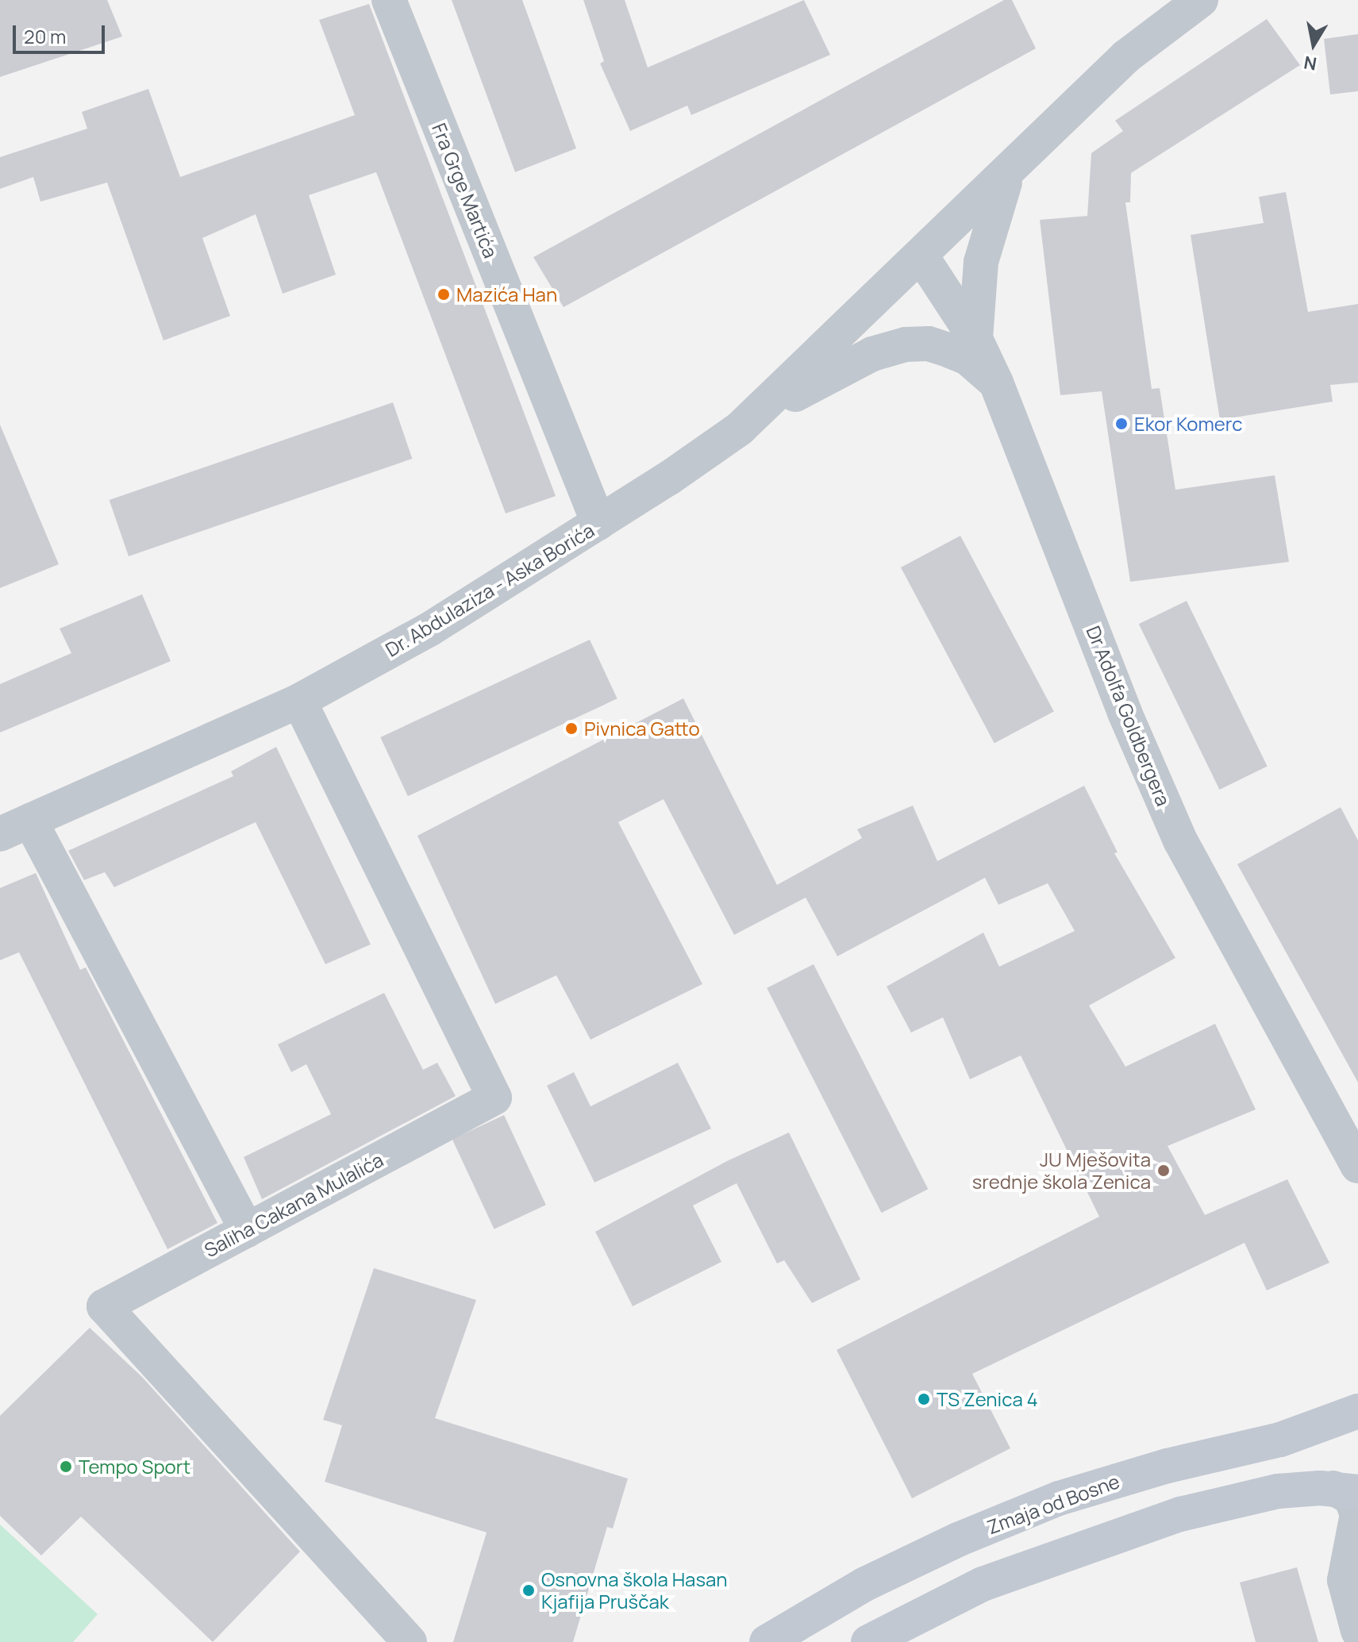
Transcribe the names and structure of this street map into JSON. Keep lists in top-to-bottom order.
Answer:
{
  "streets": {
    "main road": ["Zmaja od Bosne"],
    "street": [
      "Fra Grge Martića",
      "Dr. Abdulaziza - Aska Borića",
      "Dr Adolfa Goldbergera",
      "Saliha Cakana Mulalića"
    ]
  },
  "crossings": [
    ["Fra Grge Martića", "Dr. Abdulaziza - Aska Borića"],
    ["Dr. Abdulaziza - Aska Borića", "Dr Adolfa Goldbergera"],
    ["Dr. Abdulaziza - Aska Borića", "Saliha Cakana Mulalića"]
  ],
  "places": [
    "Mazića Han",
    "Ekor Komerc",
    "Pivnica Gatto",
    "JU Mješovita srednje škola Zenica",
    "TS Zenica 4",
    "Tempo Sport",
    "Osnovna škola Hasan Kjafija Pruščak"
  ],
  "scale_bar": "20 m",
  "north": "bottom"
}
